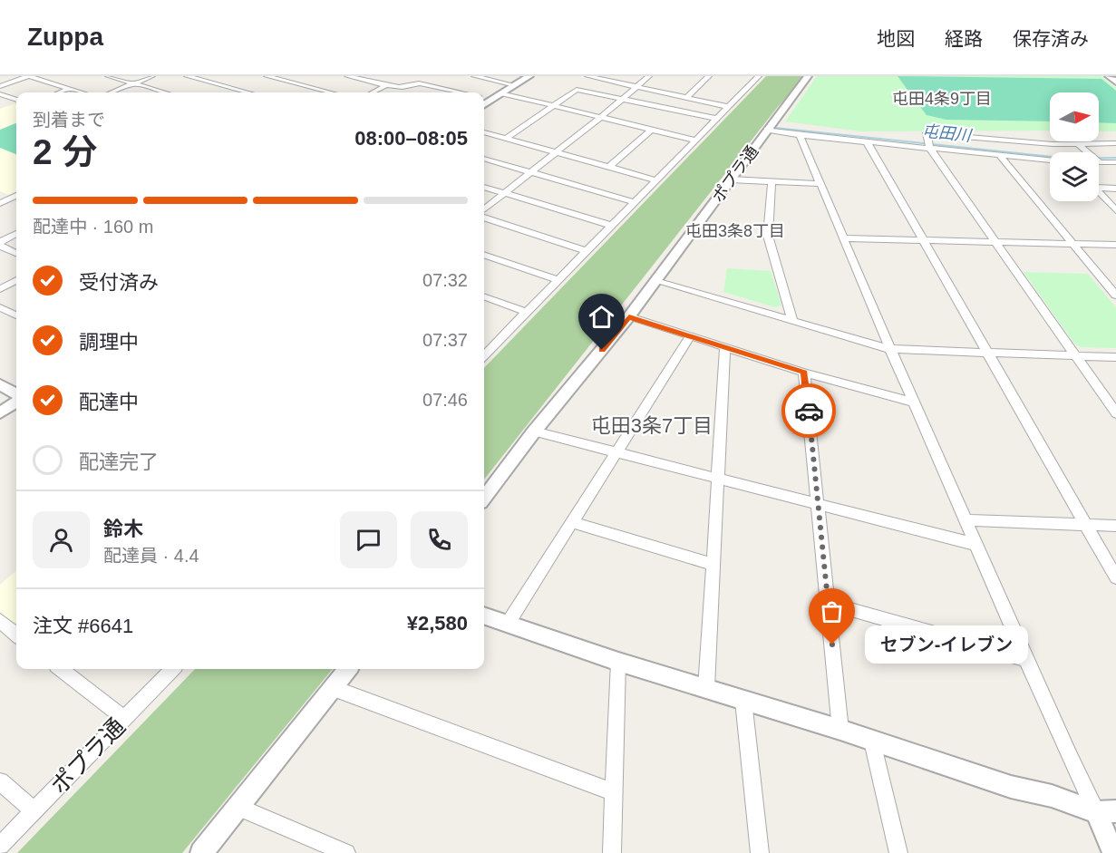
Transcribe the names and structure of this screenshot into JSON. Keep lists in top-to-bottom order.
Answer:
{
  "streets": {
    "street": ["ポプラ通"]
  },
  "districts": ["屯田4条9丁目", "屯田3条8丁目", "屯田3条7丁目"],
  "water": ["屯田川"],
  "places": ["セブン-イレブン"],
  "north": "right",
  "page": {
    "header": "Zuppa",
    "nav": ["地図", "経路", "保存済み"],
    "heading": ["2 分", "到着まで", "08:00–08:05"],
    "panel": [
      "鈴木",
      "配達員 · 4.4",
      "注文 #6641",
      "¥2,580"
    ],
    "bar": "配達中 · 160 m",
    "list": [
      ["受付済み", "07:32"],
      ["調理中", "07:37"],
      ["配達中", "07:46"],
      "配達完了"
    ],
    "bubble": "セブン-イレブン"
  }
}
